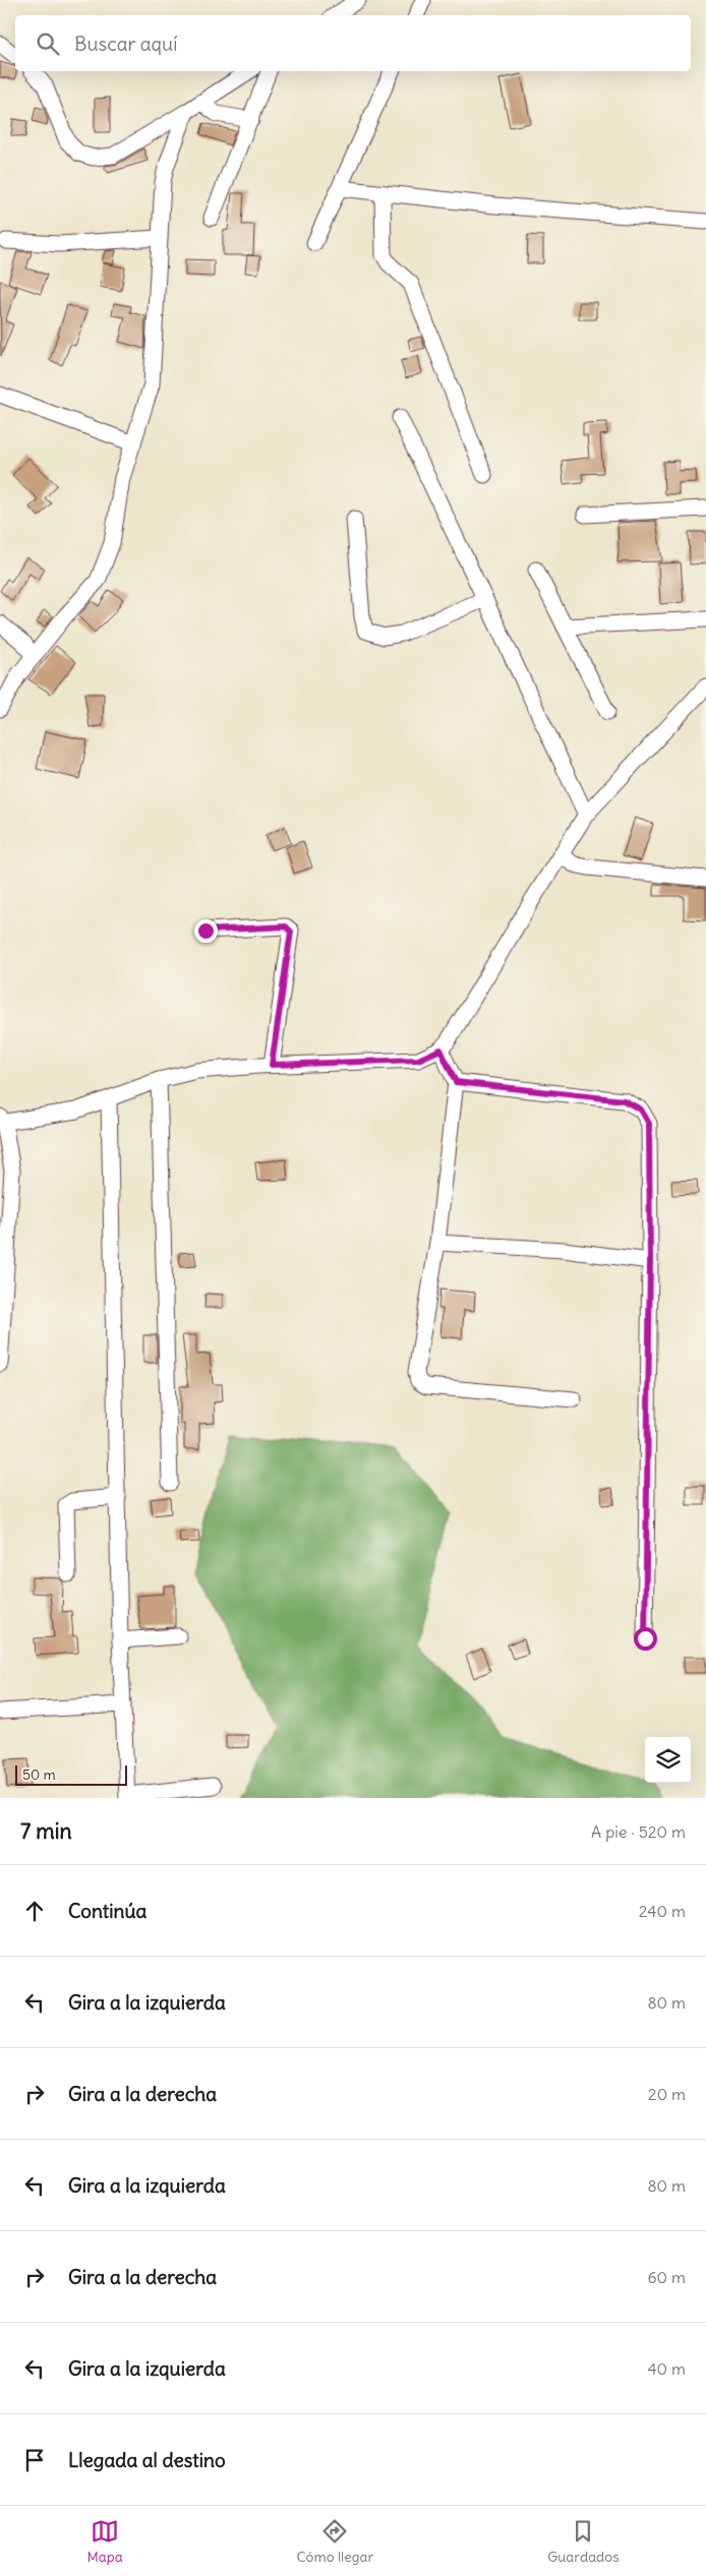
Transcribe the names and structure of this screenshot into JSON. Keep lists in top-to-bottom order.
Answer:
{
  "scale_bar": "50 m",
  "page": {
    "search": "Buscar aquí",
    "scale": "50 m",
    "heading": ["7 min", "A pie · 520 m"],
    "list": [
      ["Continúa", "240 m"],
      ["Gira a la izquierda", "80 m"],
      ["Gira a la derecha", "20 m"],
      ["Gira a la izquierda", "80 m"],
      ["Gira a la derecha", "60 m"],
      ["Gira a la izquierda", "40 m"],
      "Llegada al destino"
    ],
    "nav": ["Mapa", "Cómo llegar", "Guardados"]
  }
}
